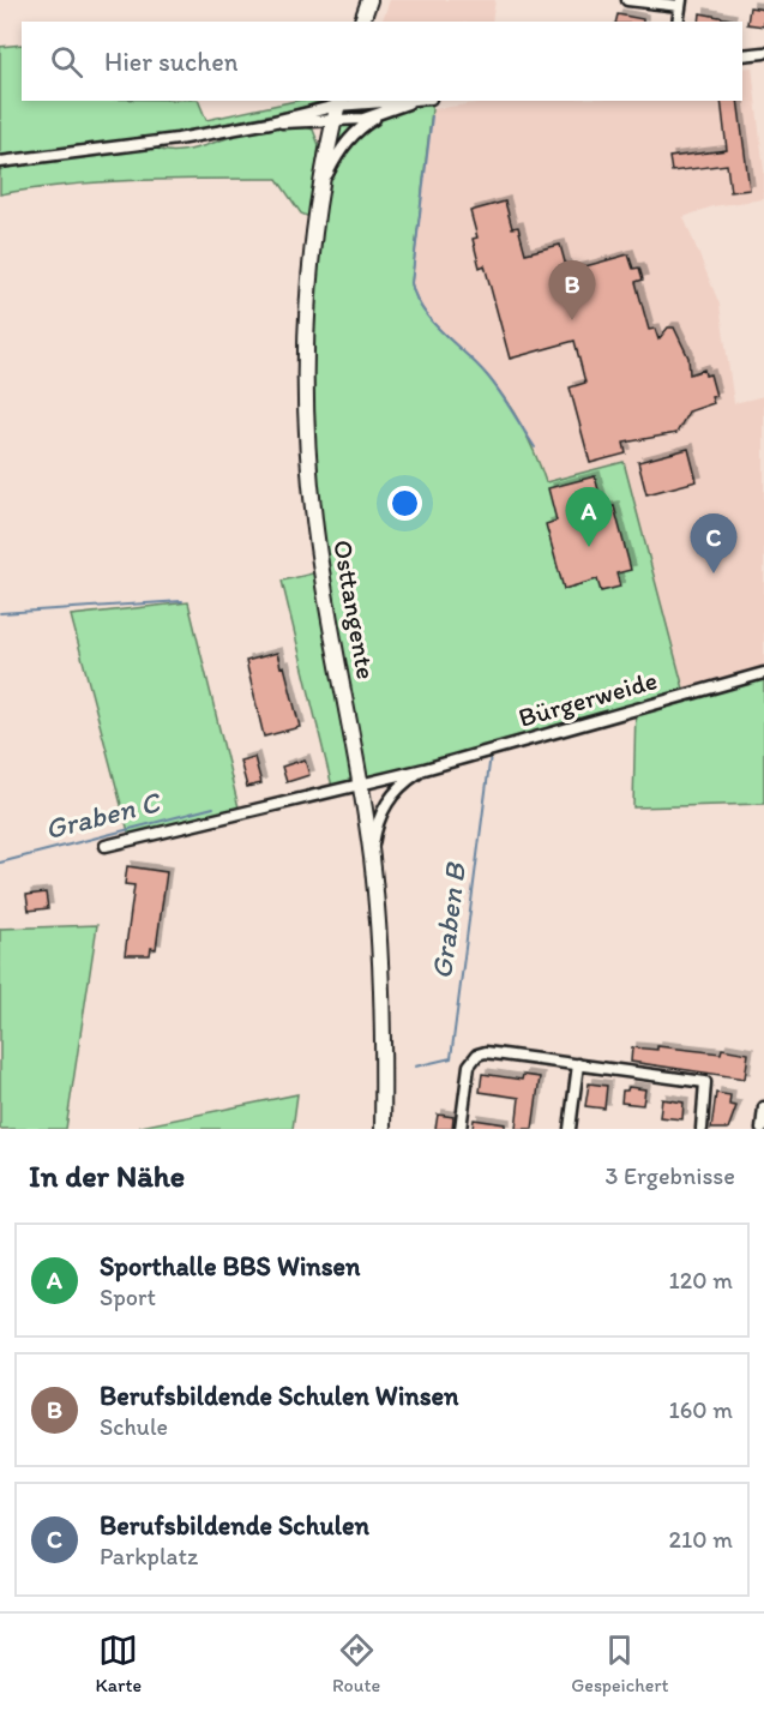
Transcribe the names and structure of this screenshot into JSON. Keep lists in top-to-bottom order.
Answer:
{
  "streets": {
    "main road": ["Osttangente"],
    "street": ["Bürgerweide"]
  },
  "crossings": [
    ["Osttangente", "Bürgerweide"]
  ],
  "water": ["Graben C", "Graben B"],
  "page": {
    "search": "Hier suchen",
    "pins": ["B", "A", "C"],
    "heading": ["In der Nähe", "3 Ergebnisse"],
    "list": [
      {
        "mark": "A",
        "name": "Sporthalle BBS Winsen",
        "note": "Sport",
        "value": "120 m"
      },
      {
        "mark": "B",
        "name": "Berufsbildende Schulen Winsen",
        "note": "Schule",
        "value": "160 m"
      },
      {
        "mark": "C",
        "name": "Berufsbildende Schulen",
        "note": "Parkplatz",
        "value": "210 m"
      }
    ],
    "nav": ["Karte", "Route", "Gespeichert"]
  }
}
